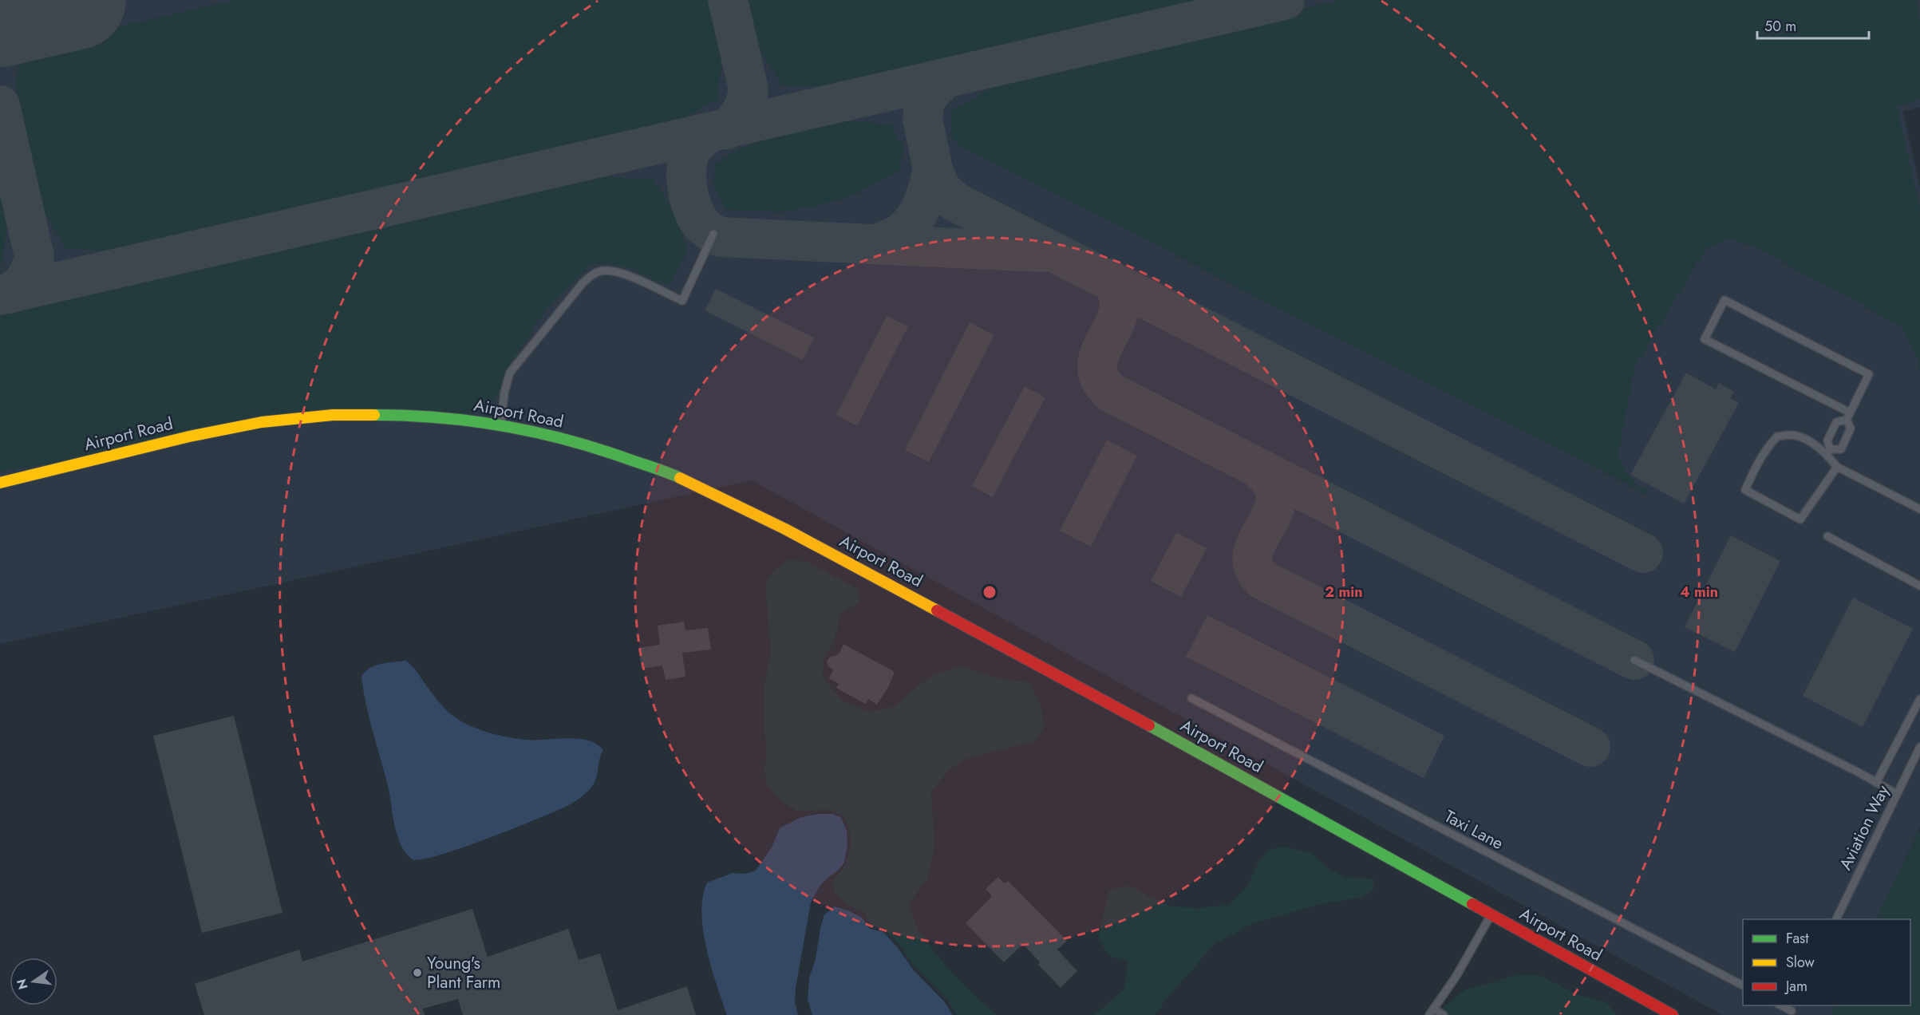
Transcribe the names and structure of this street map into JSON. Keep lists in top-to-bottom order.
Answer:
{
  "streets": {
    "street": ["Airport Road"],
    "lane": ["Aviation Way", "Taxi Lane"]
  },
  "places": ["Young's Plant Farm"],
  "legend": ["Fast", "Slow", "Jam"],
  "scale_bar": "50 m",
  "north": "left",
  "rings": ["2 min", "4 min"]
}
